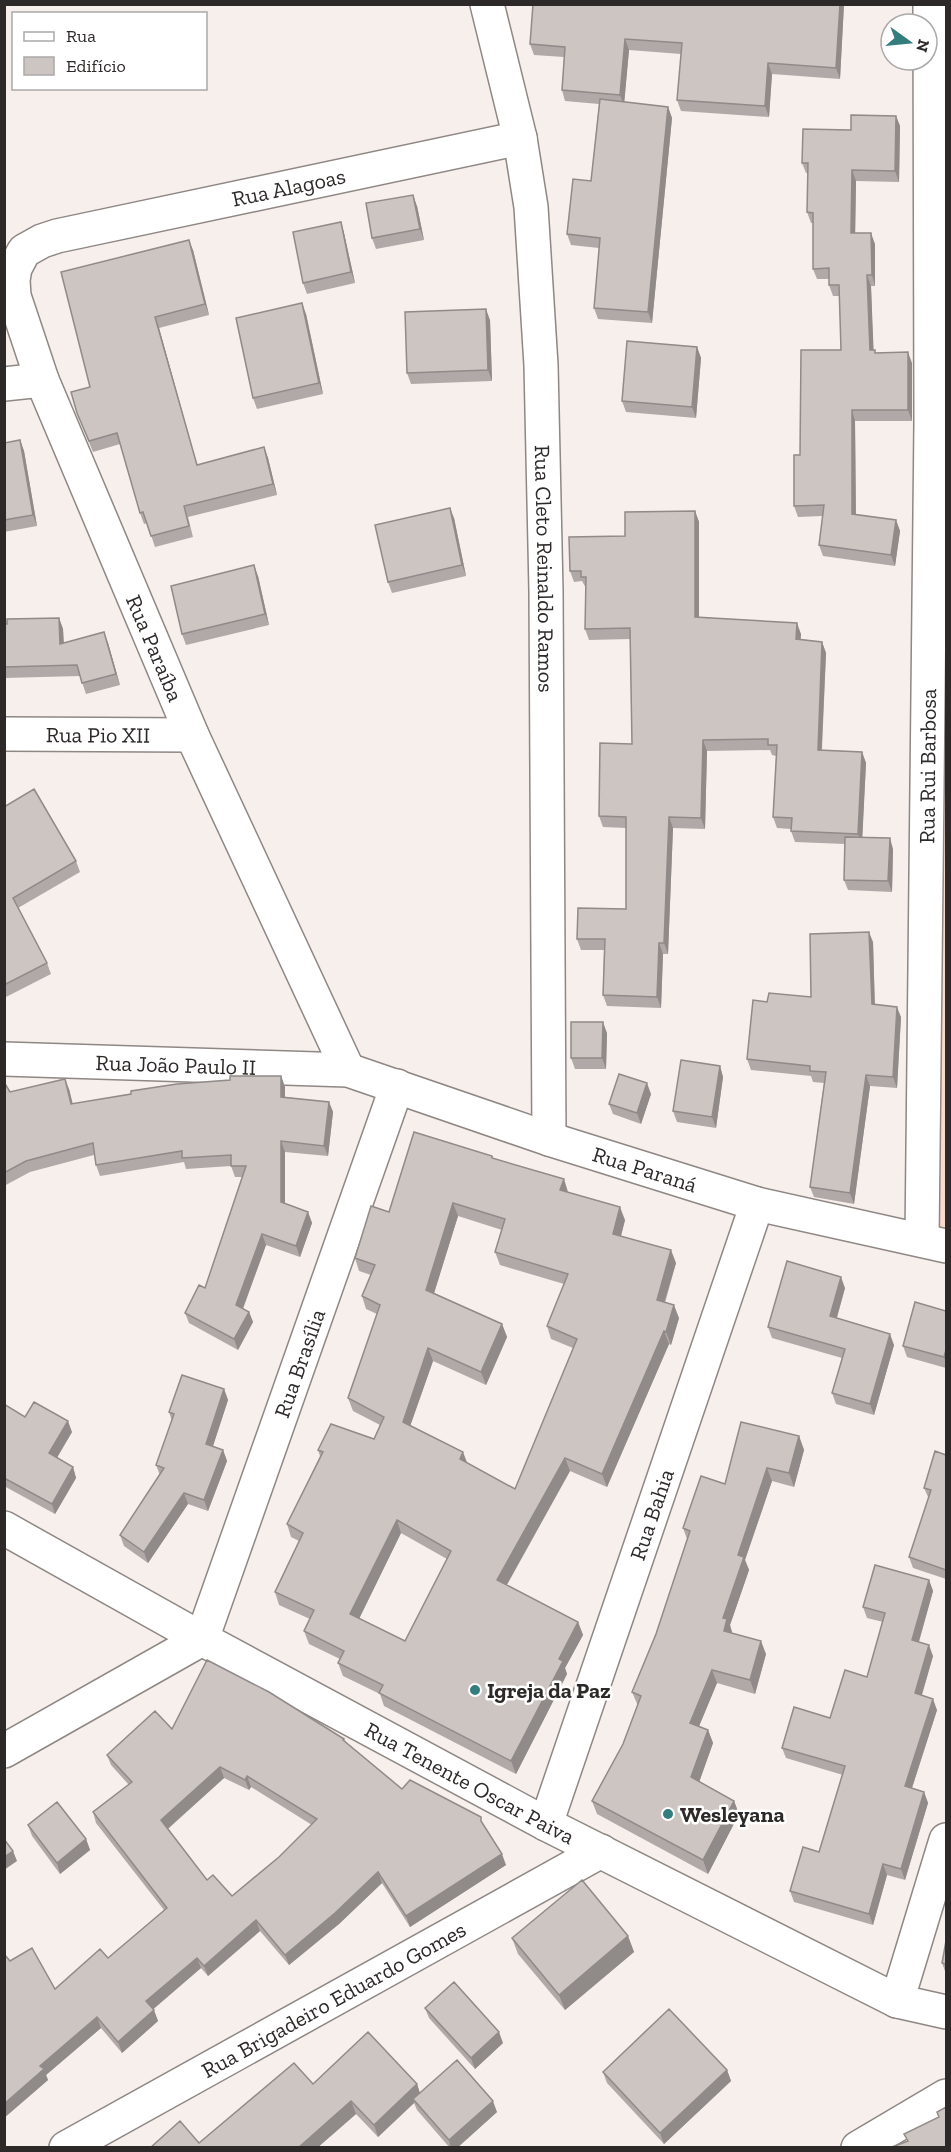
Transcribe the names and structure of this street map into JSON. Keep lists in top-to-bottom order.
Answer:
{
  "streets": {
    "street": [
      "Rua Alagoas",
      "Rua Cleto Reinaldo Ramos",
      "Rua Paraíba",
      "Rua Pio XII",
      "Rua Rui Barbosa",
      "Rua João Paulo II",
      "Rua Paraná",
      "Rua Brasília",
      "Rua Bahia",
      "Rua Tenente Oscar Paiva",
      "Rua Brigadeiro Eduardo Gomes"
    ]
  },
  "crossings": [
    ["Rua Alagoas", "Rua Cleto Reinaldo Ramos"],
    ["Rua Alagoas", "Rua Paraíba"],
    ["Rua Cleto Reinaldo Ramos", "Rua Paraná"],
    ["Rua Paraíba", "Rua Pio XII"],
    ["Rua Paraíba", "Rua João Paulo II"],
    ["Rua Paraíba", "Rua Paraná"],
    ["Rua Rui Barbosa", "Rua Paraná"],
    ["Rua João Paulo II", "Rua Paraná"],
    ["Rua Paraná", "Rua Brasília"],
    ["Rua Paraná", "Rua Bahia"],
    ["Rua Brasília", "Rua Tenente Oscar Paiva"],
    ["Rua Bahia", "Rua Tenente Oscar Paiva"],
    ["Rua Tenente Oscar Paiva", "Rua Brigadeiro Eduardo Gomes"]
  ],
  "places": ["Igreja da Paz", "Wesleyana"],
  "legend": ["Rua", "Edifício"],
  "north": "right"
}
